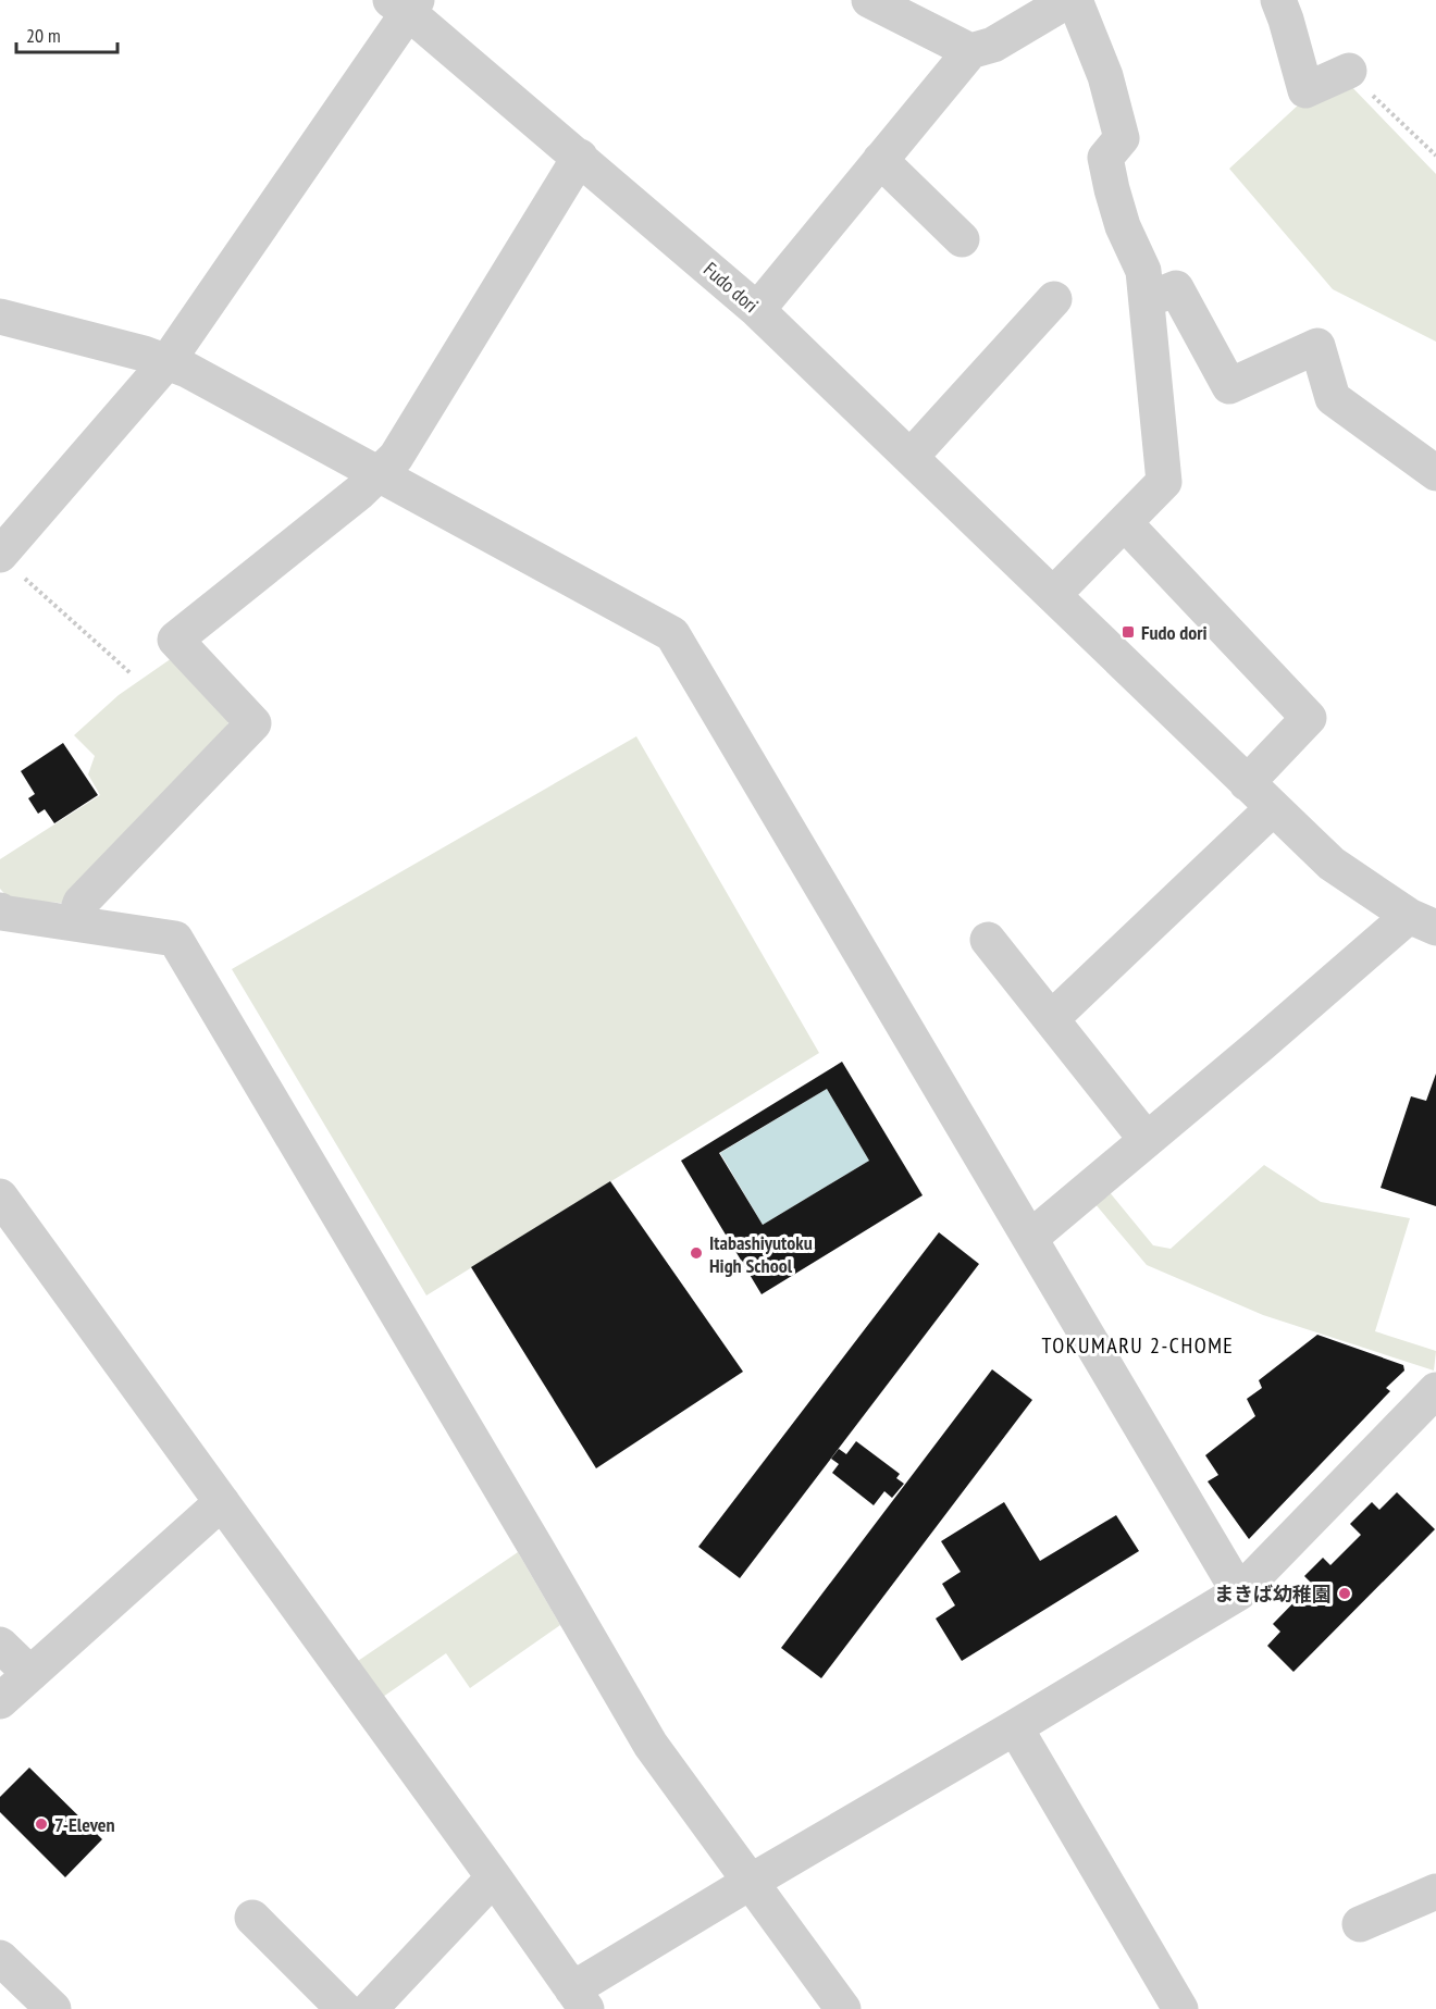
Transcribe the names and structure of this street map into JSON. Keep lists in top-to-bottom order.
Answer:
{
  "streets": {
    "street": ["Fudo dori"]
  },
  "districts": ["TOKUMARU 2-CHOME"],
  "places": {
    "transit": ["Fudo dori"],
    "other": ["Itabashiyutoku High School", "まきば幼稚園", "7-Eleven"]
  },
  "scale_bar": "20 m"
}
